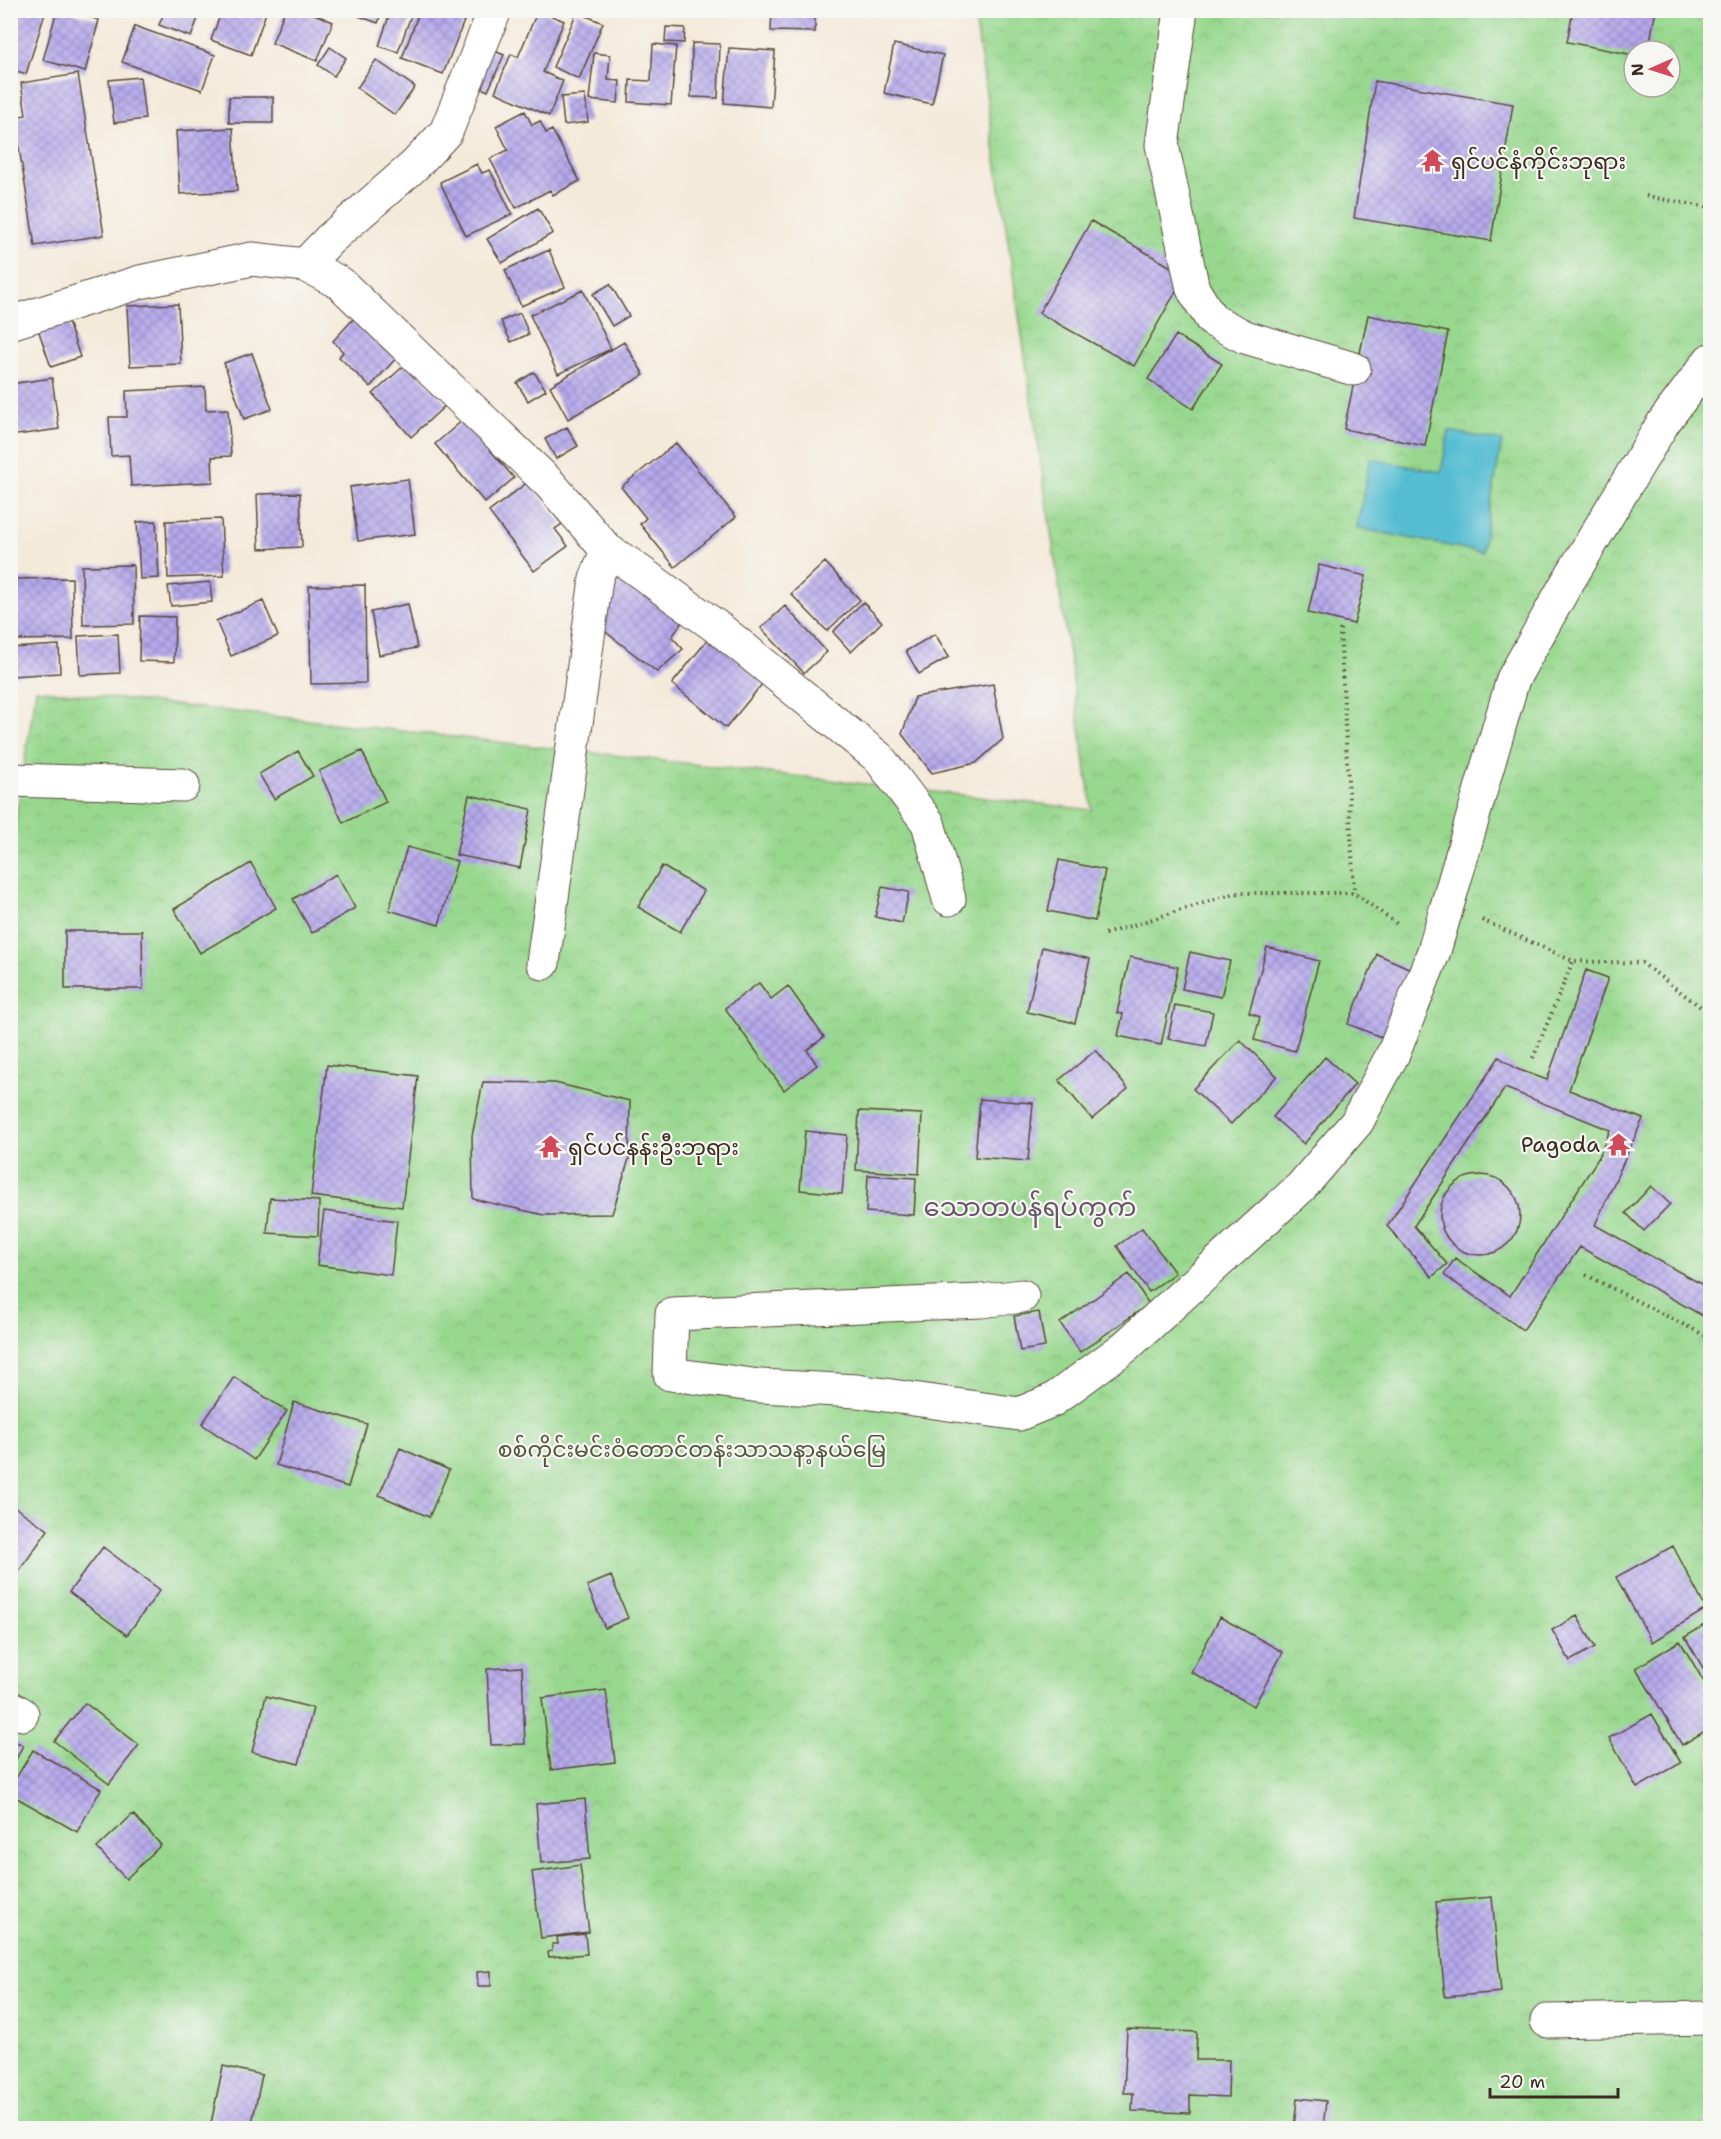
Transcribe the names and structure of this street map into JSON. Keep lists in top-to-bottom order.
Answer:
{
  "districts": ["သောတပန်ရပ်ကွက်"],
  "parks": ["စစ်ကိုင်းမင်းဝံတောင်တန်းသာသနာ့နယ်မြေ"],
  "places": {
    "temple": ["ရှင်ပင်နံကိုင်းဘုရား", "Pagoda", "ရှင်ပင်နန်းဦးဘုရား"]
  },
  "scale_bar": "20 m",
  "north": "left"
}
